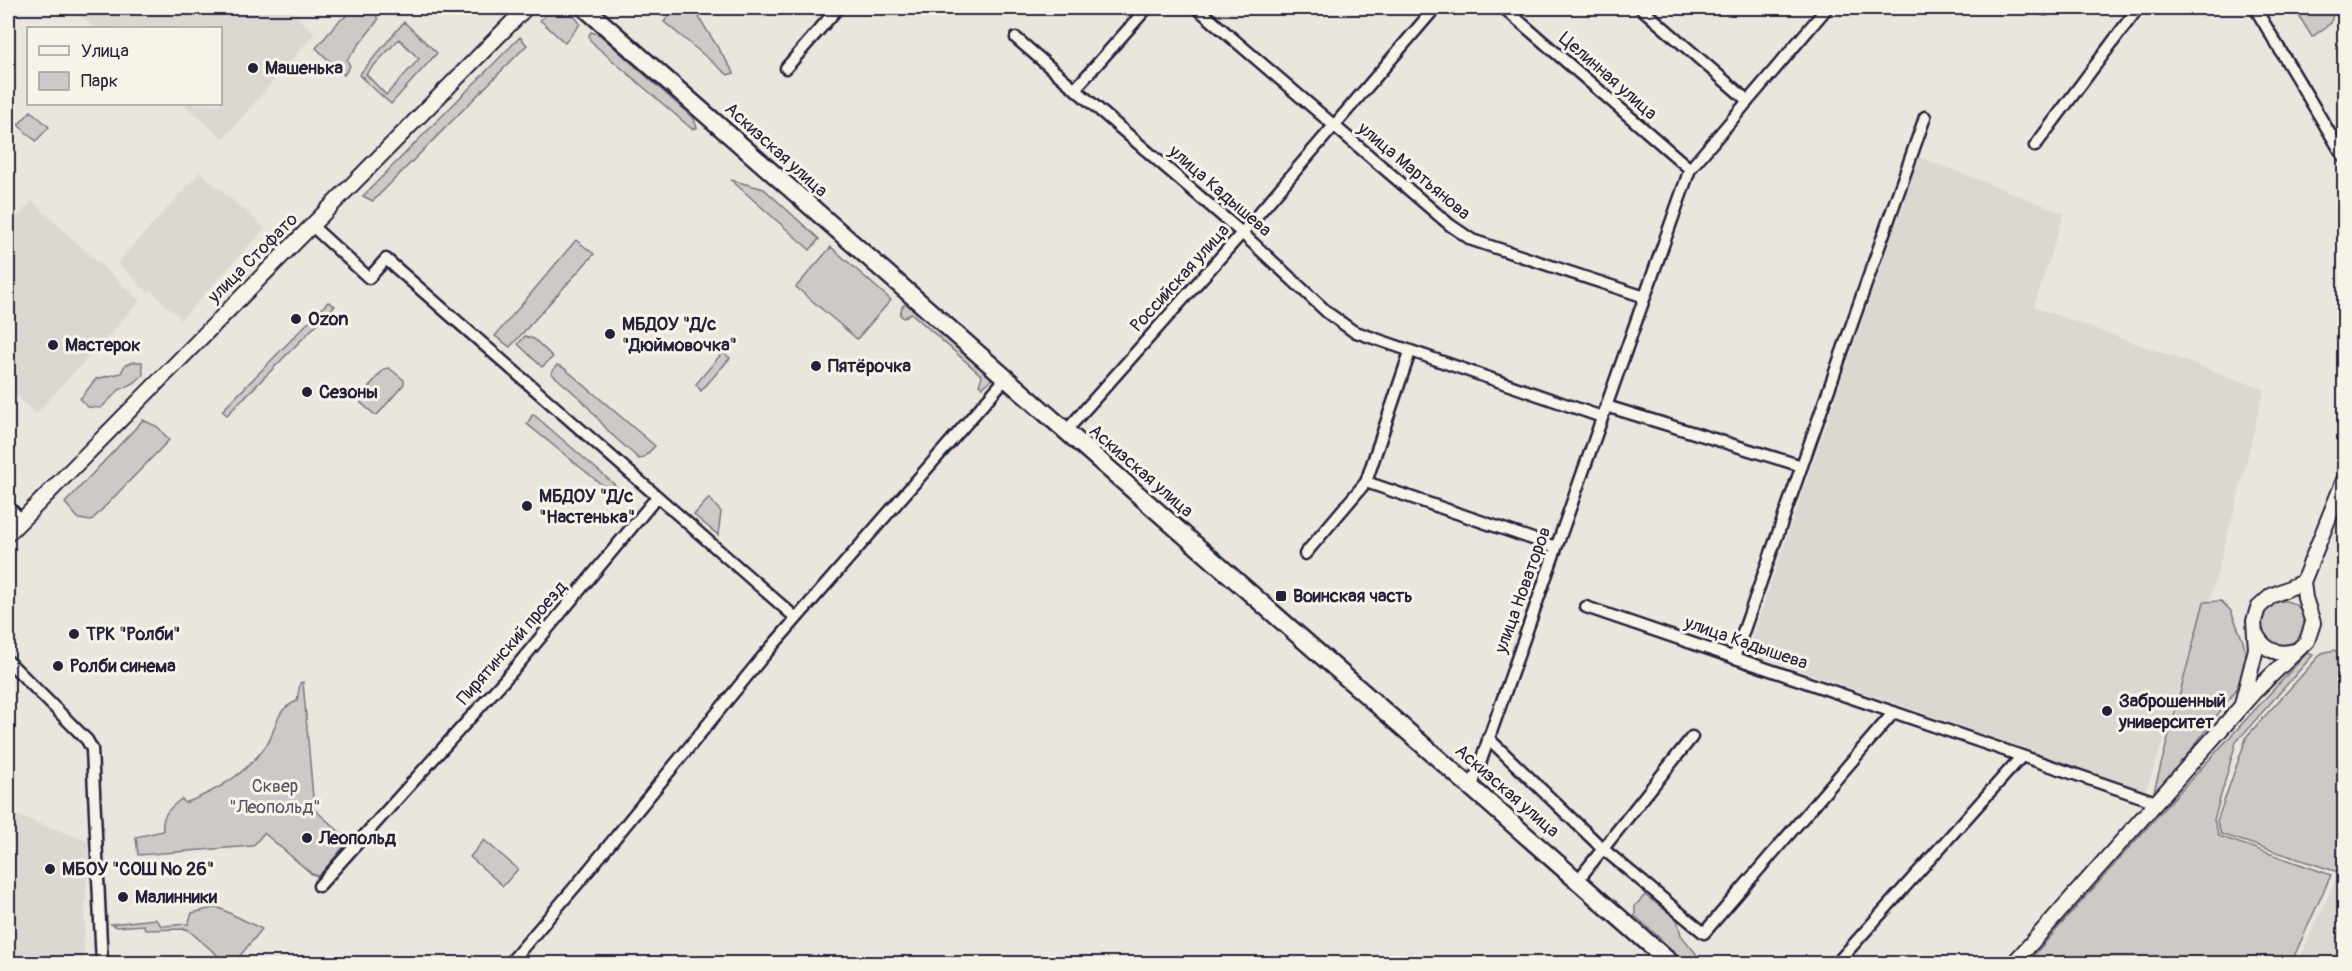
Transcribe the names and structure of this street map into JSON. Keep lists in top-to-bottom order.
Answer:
{
  "streets": {
    "main road": ["Аскизская улица"],
    "street": [
      "Целинная улица",
      "улица Мартьянова",
      "улица Кадышева",
      "улица Стофато",
      "Российская улица",
      "улица Новаторов",
      "Пирятинский проезд"
    ]
  },
  "crossings": [
    ["Целинная улица", "улица Новаторов"],
    ["Аскизская улица", "Российская улица"],
    ["Аскизская улица", "улица Новаторов"],
    ["улица Мартьянова", "Российская улица"],
    ["улица Мартьянова", "улица Новаторов"],
    ["улица Кадышева", "Российская улица"],
    ["улица Кадышева", "улица Новаторов"]
  ],
  "parks": ["Сквер \"Леопольд\""],
  "places": {
    "other": [
      "Машенька",
      "Ozon",
      "МБДОУ \"Д/с \"Дюймовочка\"",
      "Мастерок",
      "Пятёрочка",
      "Сезоны",
      "МБДОУ \"Д/с \"Настенька\"",
      "ТРК \"Ролби\"",
      "Ролби синема",
      "Заброшенный университет",
      "Леопольд",
      "МБОУ \"СОШ № 26\"",
      "Малинники"
    ],
    "transit": ["Воинская часть"]
  },
  "legend": ["Улица", "Парк"]
}
